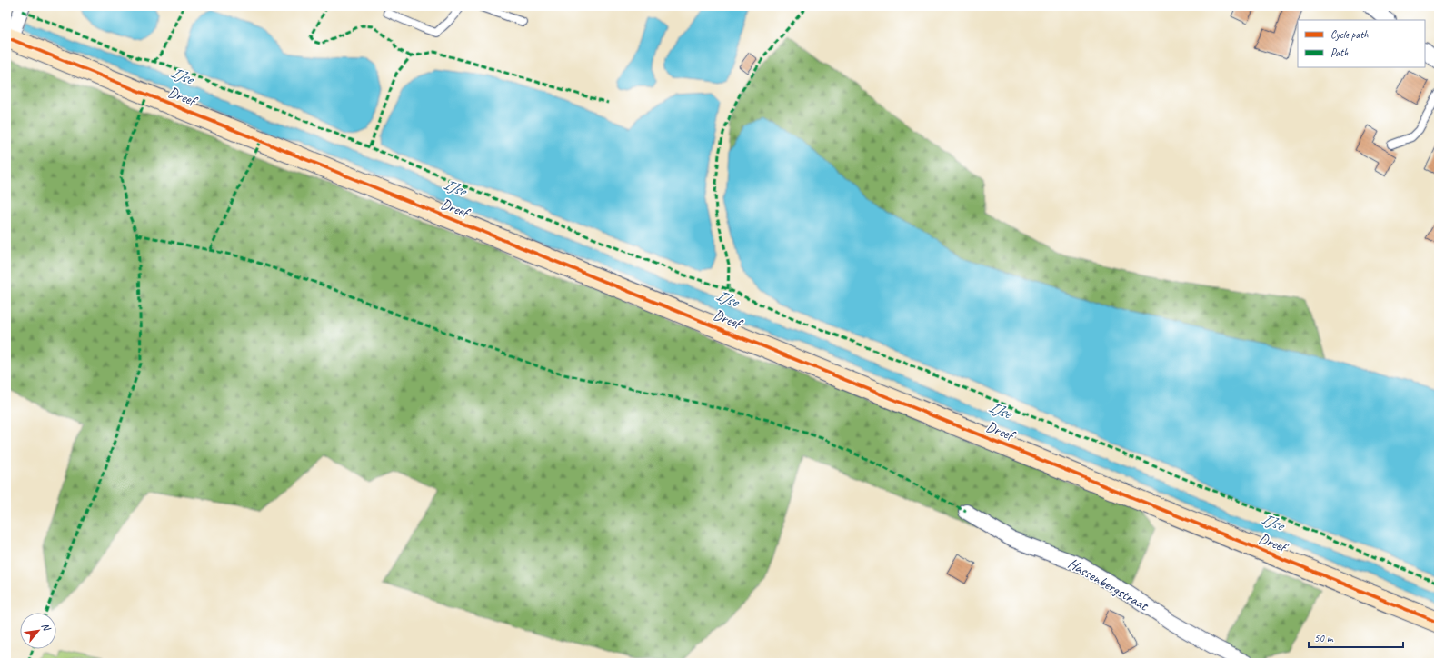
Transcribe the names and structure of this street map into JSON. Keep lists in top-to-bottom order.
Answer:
{
  "streets": {
    "main road": ["Dreef"],
    "street": ["Hassenbergstraat"]
  },
  "water": ["IJse"],
  "legend": ["Cycle path", "Path"],
  "scale_bar": "50 m",
  "north": "top right"
}
